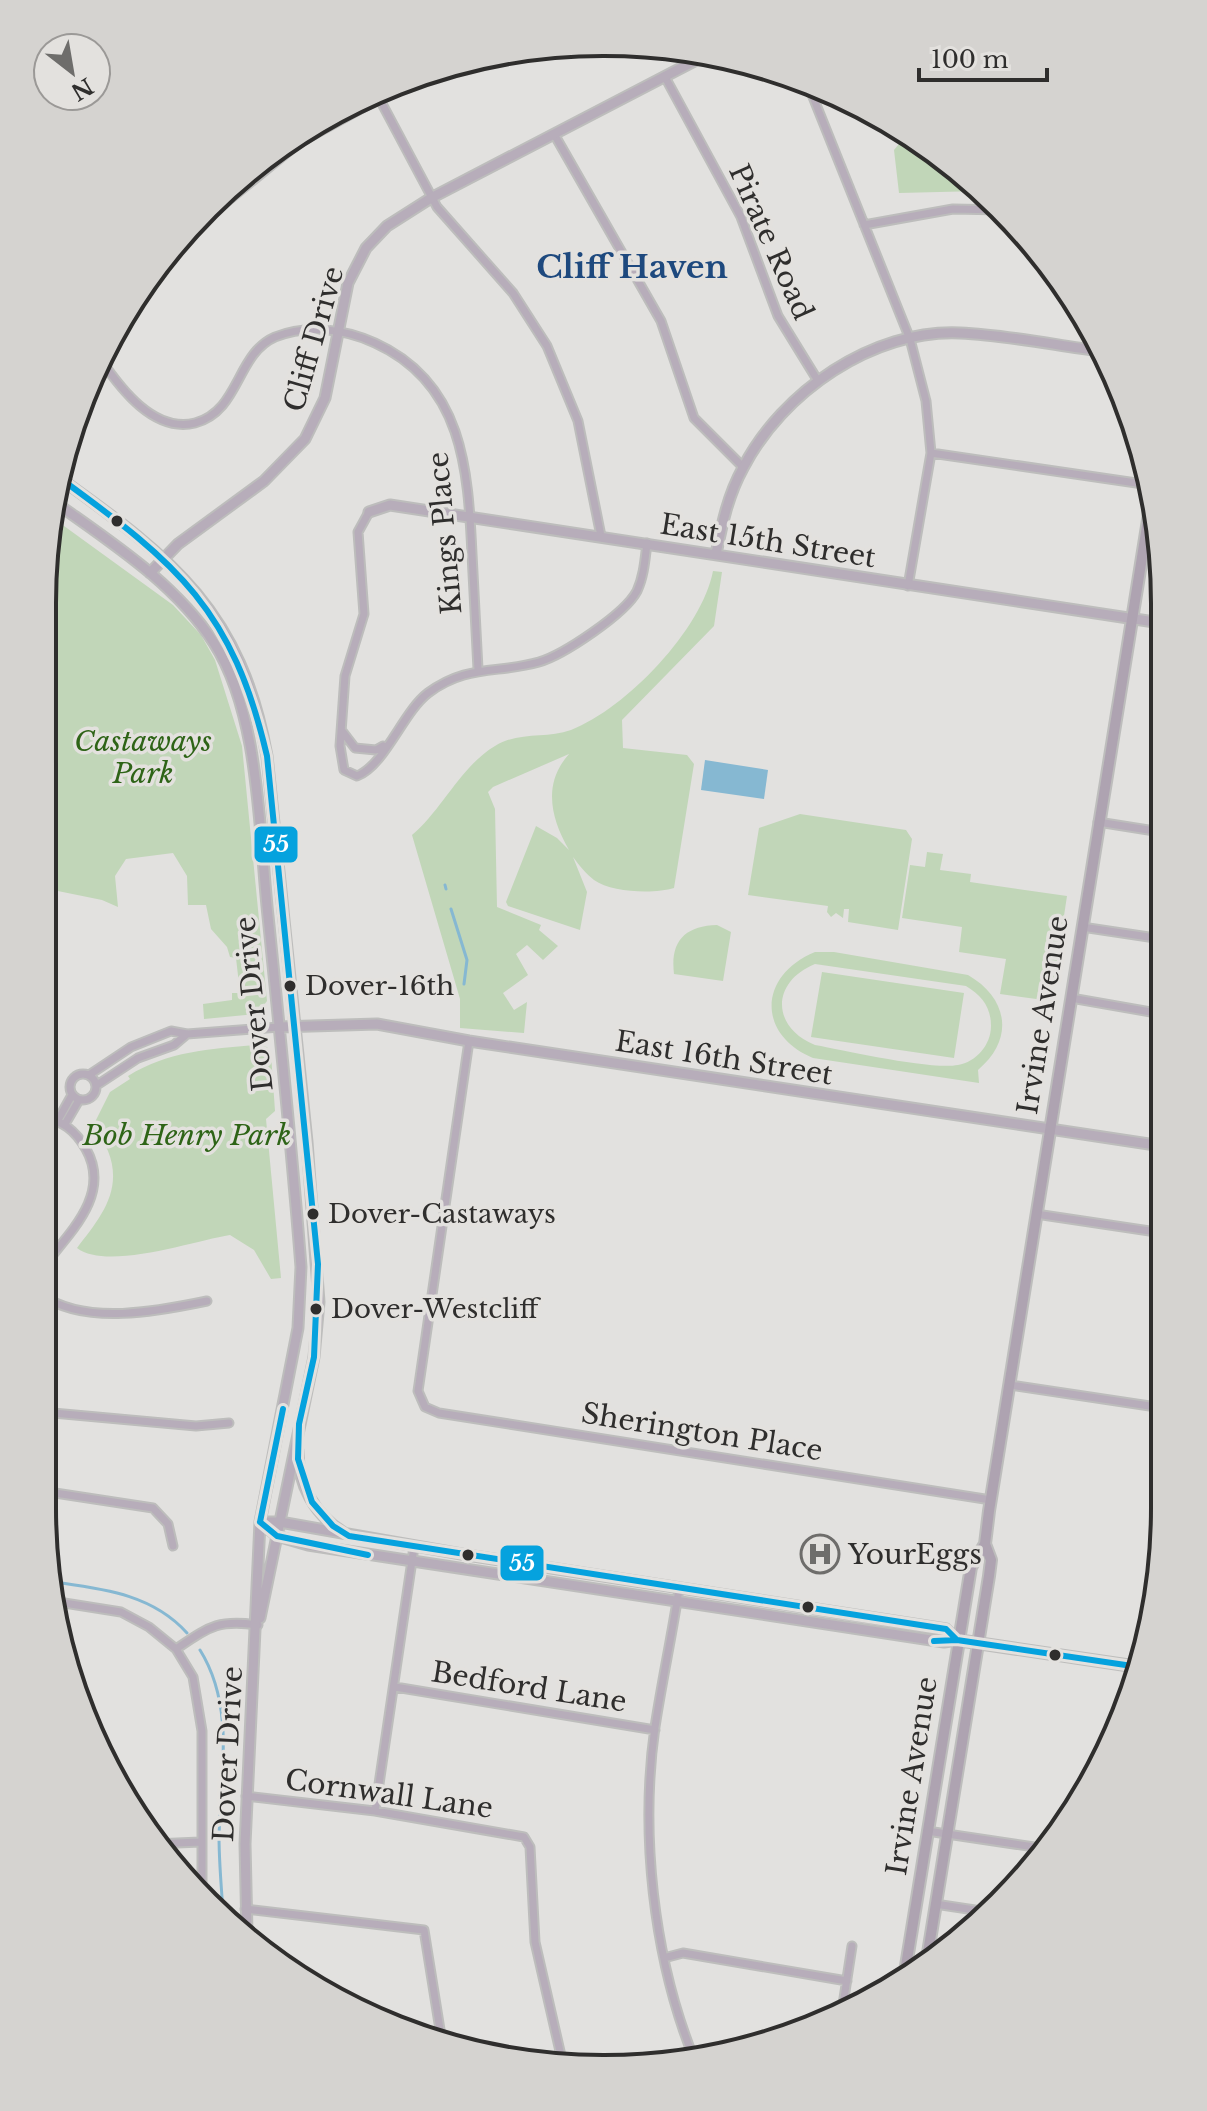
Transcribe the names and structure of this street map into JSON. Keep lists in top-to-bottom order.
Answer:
{
  "streets": {
    "main road": ["Irvine Avenue"],
    "street": [
      "Pirate Road",
      "Cliff Drive",
      "Kings Place",
      "East 15th Street",
      "Dover Drive",
      "East 16th Street",
      "Sherington Place",
      "Bedford Lane",
      "Cornwall Lane"
    ]
  },
  "crossings": [
    ["Pirate Road", "Cliff Drive"],
    ["Cliff Drive", "Kings Place"],
    ["Cliff Drive", "Dover Drive"],
    ["Kings Place", "East 15th Street"],
    ["East 15th Street", "Irvine Avenue"],
    ["Dover Drive", "East 16th Street"],
    ["Dover Drive", "Cornwall Lane"],
    ["Irvine Avenue", "East 16th Street"],
    ["Irvine Avenue", "Sherington Place"],
    ["East 16th Street", "Sherington Place"]
  ],
  "districts": ["Cliff Haven"],
  "parks": ["Castaways Park", "Bob Henry Park"],
  "places": {
    "other": ["Dover-16th", "Dover-Castaways", "Dover-Westcliff"],
    "hospital": ["YourEggs"]
  },
  "lines": ["transit line 55"],
  "scale_bar": "100 m",
  "north": "bottom right"
}
